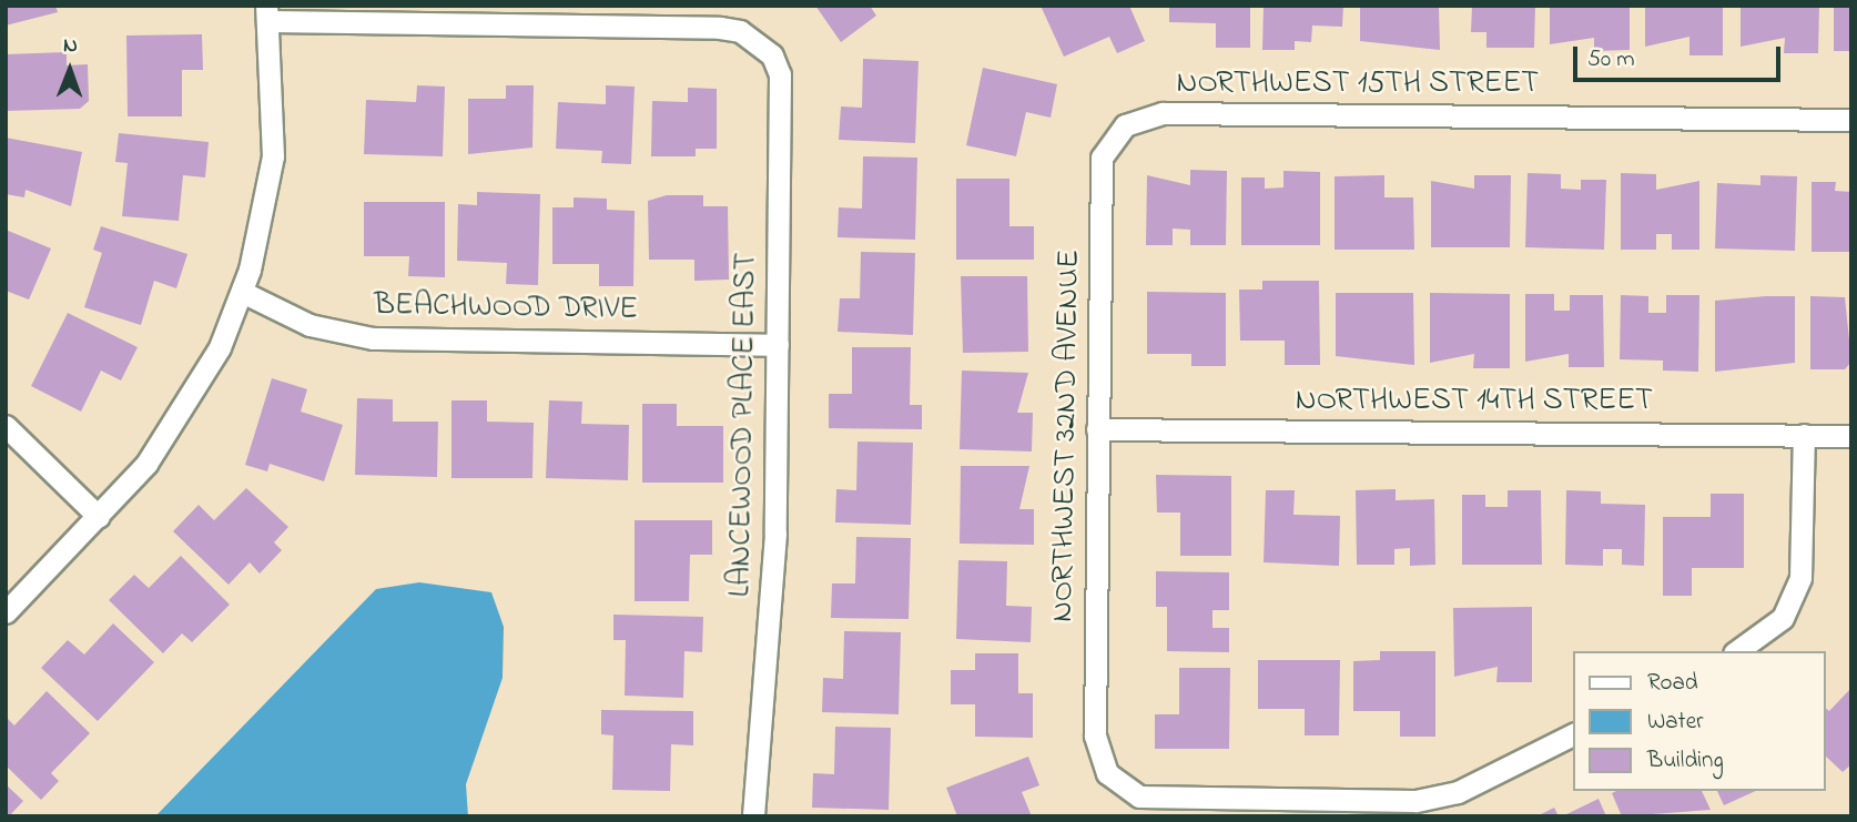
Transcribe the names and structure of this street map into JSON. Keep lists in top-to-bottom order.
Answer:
{
  "streets": {
    "street": [
      "NORTHWEST 15TH STREET",
      "BEACHWOOD DRIVE",
      "NORTHWEST 14TH STREET",
      "LANCEWOOD PLACE EAST",
      "NORTHWEST 32ND AVENUE"
    ]
  },
  "crossings": [
    ["NORTHWEST 15TH STREET", "NORTHWEST 32ND AVENUE"],
    ["BEACHWOOD DRIVE", "LANCEWOOD PLACE EAST"],
    ["NORTHWEST 14TH STREET", "NORTHWEST 32ND AVENUE"]
  ],
  "legend": ["Road", "Water", "Building"],
  "scale_bar": "50 m",
  "north": "top"
}
